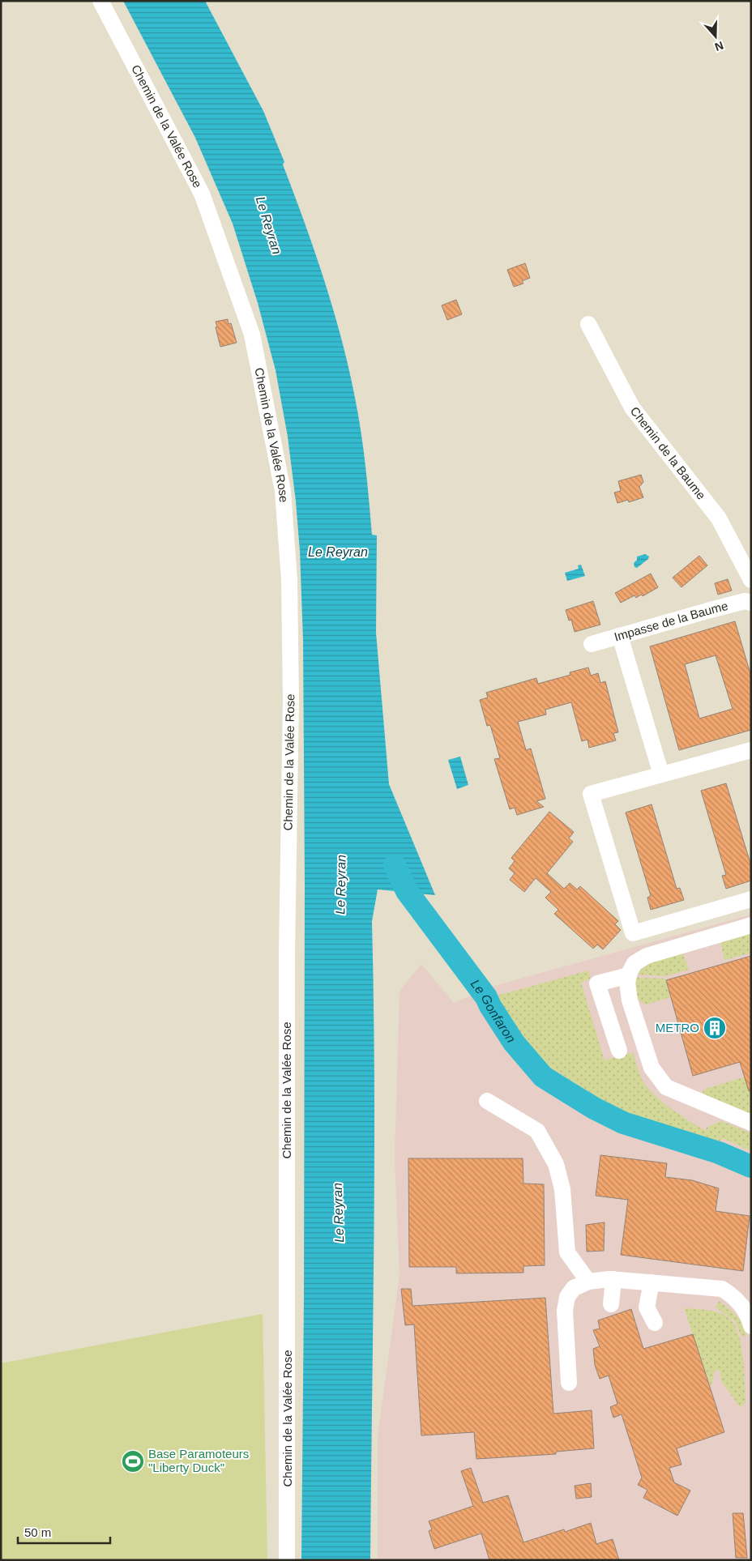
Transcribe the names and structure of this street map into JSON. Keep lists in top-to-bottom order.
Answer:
{
  "streets": {
    "street": ["Chemin de la Valée Rose", "Chemin de la Baume", "Impasse de la Baume"]
  },
  "water": ["Le Reyran", "Le Gonfaron"],
  "places": {
    "building": ["METRO"],
    "sports": ["Base Paramoteurs \"Liberty Duck\""]
  },
  "scale_bar": "50 m",
  "north": "bottom"
}
